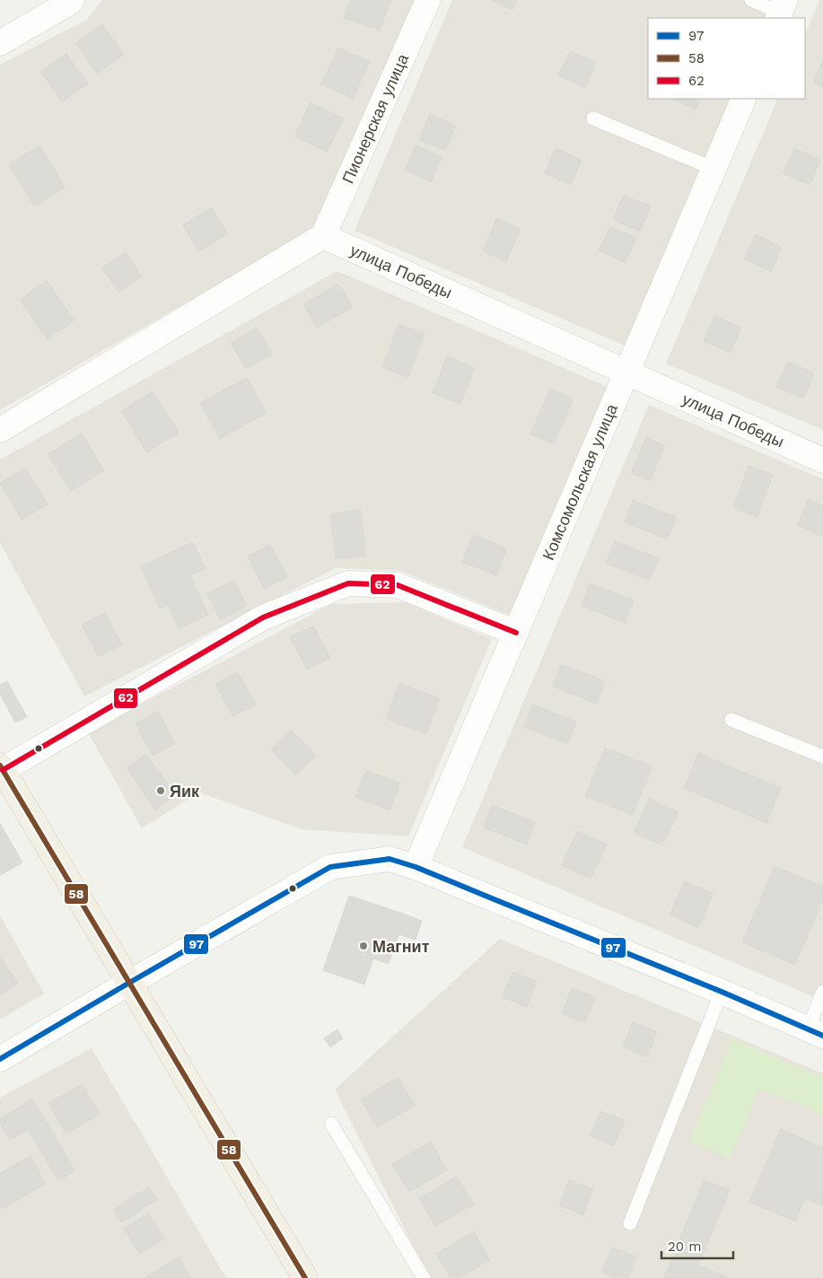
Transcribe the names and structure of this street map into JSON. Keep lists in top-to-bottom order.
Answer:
{
  "streets": {
    "street": ["Пионерская улица", "улица Победы", "Комсомольская улица"]
  },
  "crossings": [
    ["Пионерская улица", "улица Победы"],
    ["улица Победы", "Комсомольская улица"]
  ],
  "places": ["Яик", "Магнит"],
  "lines": ["transit line 62", "transit line 58", "transit line 97"],
  "legend": ["97", "58", "62"],
  "scale_bar": "20 m"
}
